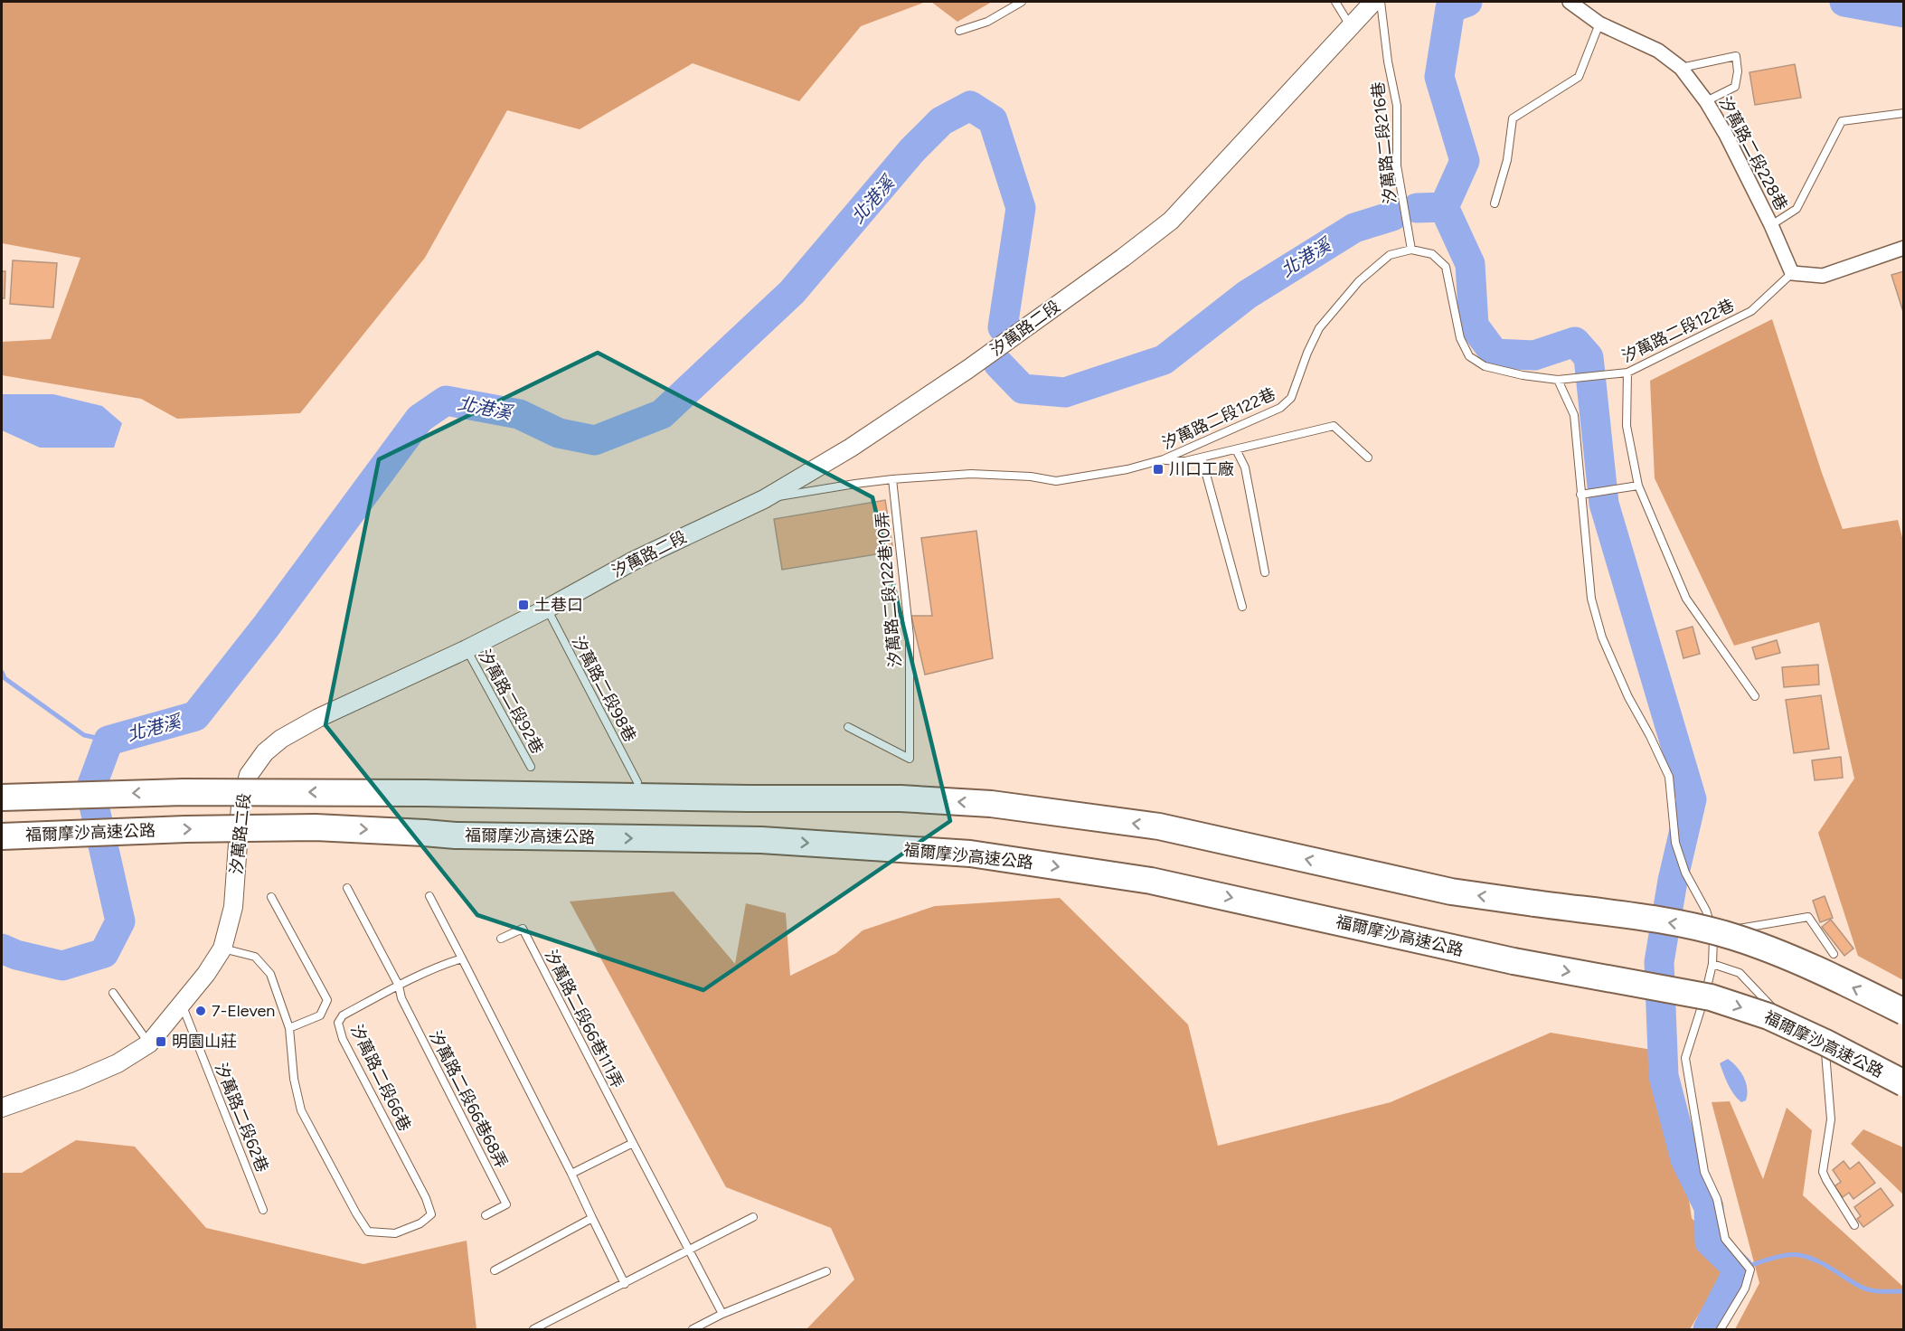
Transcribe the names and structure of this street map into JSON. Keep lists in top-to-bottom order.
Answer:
{
  "streets": {
    "highway": ["福爾摩沙高速公路"],
    "street": ["汐萬路二段228巷", "汐萬路二段"],
    "lane": [
      "汐萬路二段216巷",
      "汐萬路二段122巷",
      "汐萬路二段122巷10弄",
      "汐萬路二段98巷",
      "汐萬路二段92巷",
      "汐萬路二段66巷111弄",
      "汐萬路二段66巷",
      "汐萬路二段66巷68弄",
      "汐萬路二段62巷"
    ]
  },
  "crossings": [
    ["汐萬路二段216巷", "汐萬路二段122巷"],
    ["汐萬路二段228巷", "汐萬路二段122巷"],
    ["汐萬路二段", "汐萬路二段122巷"],
    ["汐萬路二段", "汐萬路二段98巷"],
    ["汐萬路二段", "汐萬路二段92巷"],
    ["汐萬路二段", "汐萬路二段66巷"],
    ["汐萬路二段", "汐萬路二段62巷"],
    ["汐萬路二段122巷", "汐萬路二段122巷10弄"],
    ["汐萬路二段66巷", "汐萬路二段66巷68弄"]
  ],
  "water": ["北港溪"],
  "places": {
    "transit": ["川口工廠", "土巷口", "明園山莊"],
    "other": ["7-Eleven"]
  }
}
